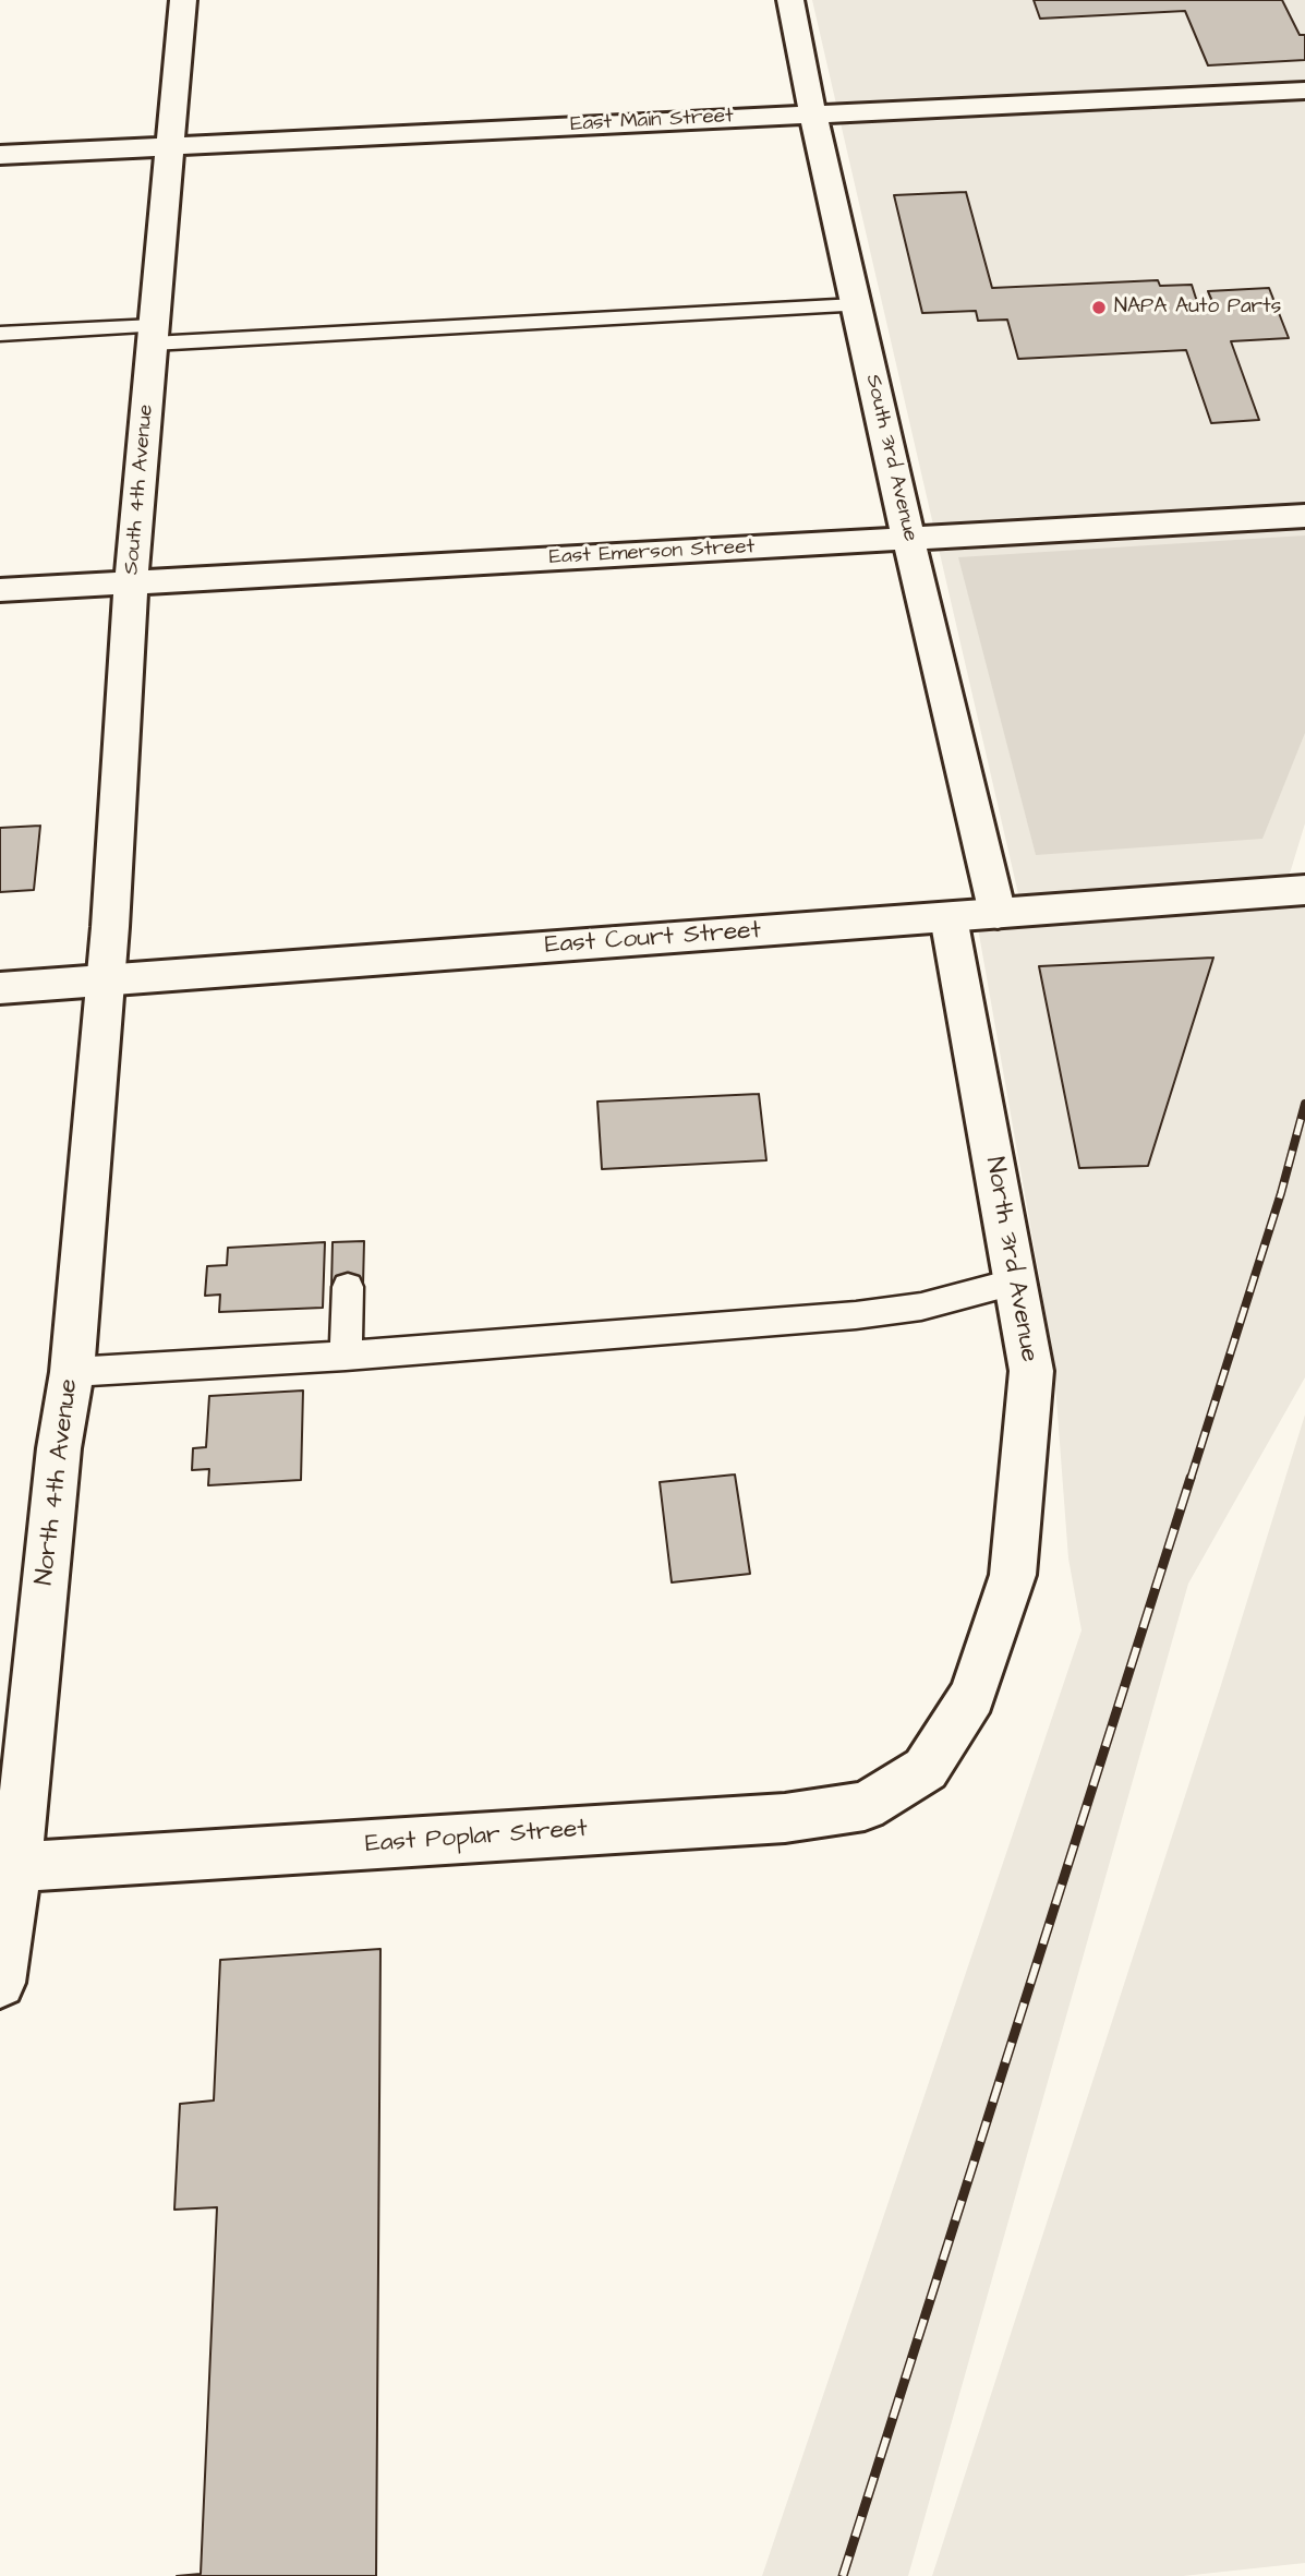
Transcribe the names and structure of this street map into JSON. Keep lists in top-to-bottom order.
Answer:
{
  "streets": {
    "street": [
      "East Main Street",
      "South 3rd Avenue",
      "South 4th Avenue",
      "East Emerson Street",
      "East Court Street",
      "North 3rd Avenue",
      "North 4th Avenue",
      "East Poplar Street"
    ]
  },
  "crossings": [
    ["East Main Street", "South 3rd Avenue"],
    ["East Main Street", "South 4th Avenue"],
    ["South 3rd Avenue", "East Emerson Street"],
    ["South 3rd Avenue", "East Court Street"],
    ["South 4th Avenue", "East Emerson Street"],
    ["South 4th Avenue", "East Court Street"],
    ["South 4th Avenue", "North 4th Avenue"],
    ["East Court Street", "North 3rd Avenue"],
    ["East Court Street", "North 4th Avenue"],
    ["North 3rd Avenue", "East Poplar Street"],
    ["North 4th Avenue", "East Poplar Street"]
  ],
  "places": ["NAPA Auto Parts"]
}
